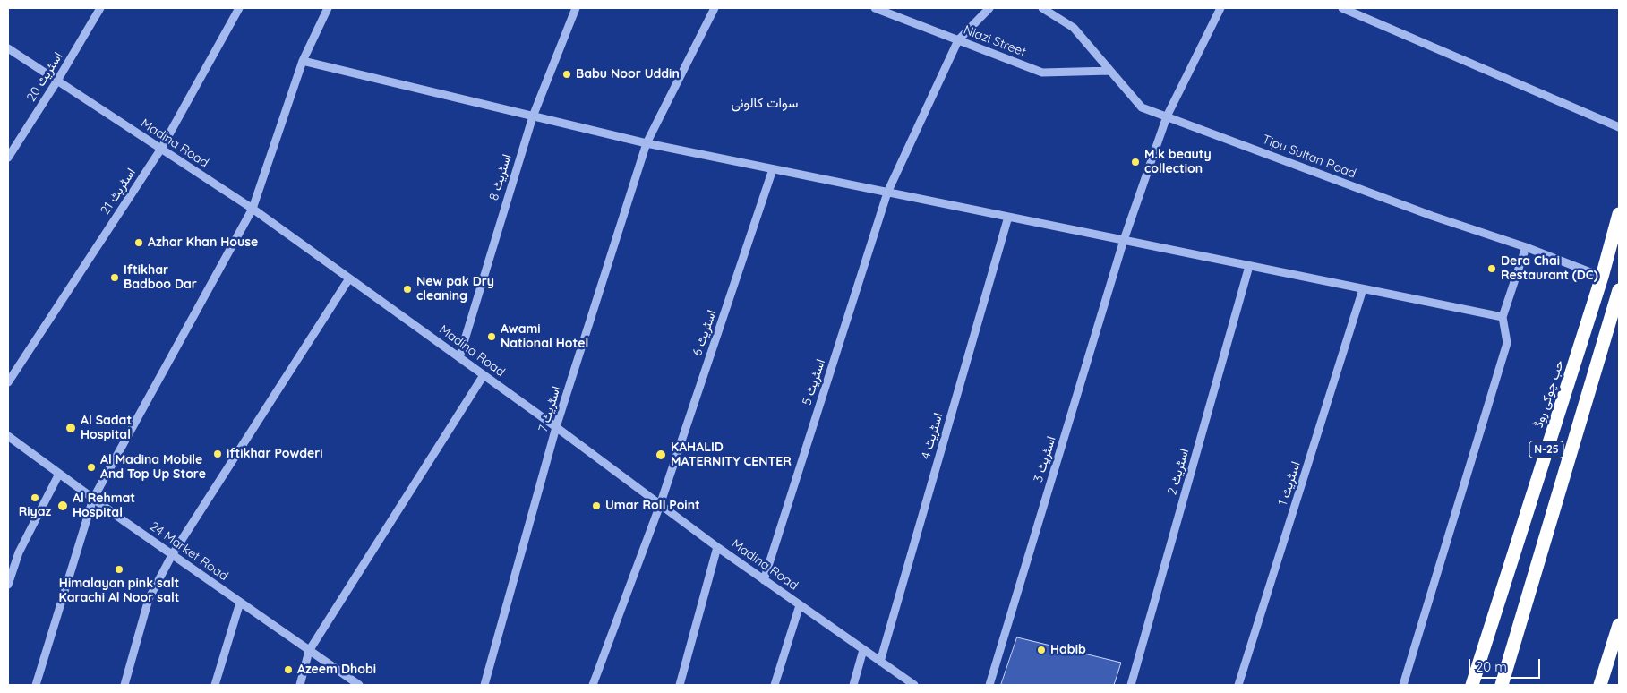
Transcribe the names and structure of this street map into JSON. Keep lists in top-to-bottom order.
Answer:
{
  "streets": {
    "highway": ["حب چوکی روڈ", "N-25"],
    "street": [
      "Niazi Street",
      "اسٹریٹ 20",
      "Madina Road",
      "Tipu Sultan Road",
      "اسٹریٹ 8",
      "اسٹریٹ 21",
      "اسٹریٹ 6",
      "اسٹریٹ 5",
      "اسٹریٹ 7",
      "اسٹریٹ 4",
      "اسٹریٹ 3",
      "اسٹریٹ 2",
      "اسٹریٹ 1",
      "24 Market Road"
    ]
  },
  "crossings": [
    ["Niazi Street", "Tipu Sultan Road"],
    ["Niazi Street", "اسٹریٹ 5"],
    ["اسٹریٹ 20", "Madina Road"],
    ["Madina Road", "اسٹریٹ 8"],
    ["Madina Road", "اسٹریٹ 21"],
    ["Madina Road", "اسٹریٹ 6"],
    ["Madina Road", "اسٹریٹ 5"],
    ["Madina Road", "اسٹریٹ 7"],
    ["Madina Road", "اسٹریٹ 4"],
    ["Tipu Sultan Road", "حب چوکی روڈ"],
    ["Tipu Sultan Road", "اسٹریٹ 3"]
  ],
  "districts": ["سوات کالونی"],
  "places": [
    "Babu Noor Uddin",
    "M.k beauty collection",
    "Azhar Khan House",
    "Dera Chai Restaurant (DC)",
    "Iftikhar Badboo Dar",
    "New pak Dry cleaning",
    "Awami National Hotel",
    "Al Sadat Hospital",
    "iftikhar Powderi",
    "KAHALID MATERNITY CENTER",
    "Al Madina Mobile And Top Up Store",
    "Riyaz",
    "Al Rehmat Hospital",
    "Umar Roll Point",
    "Himalayan pink salt Karachi Al Noor salt",
    "Habib",
    "Azeem Dhobi"
  ],
  "scale_bar": "20 m"
}
